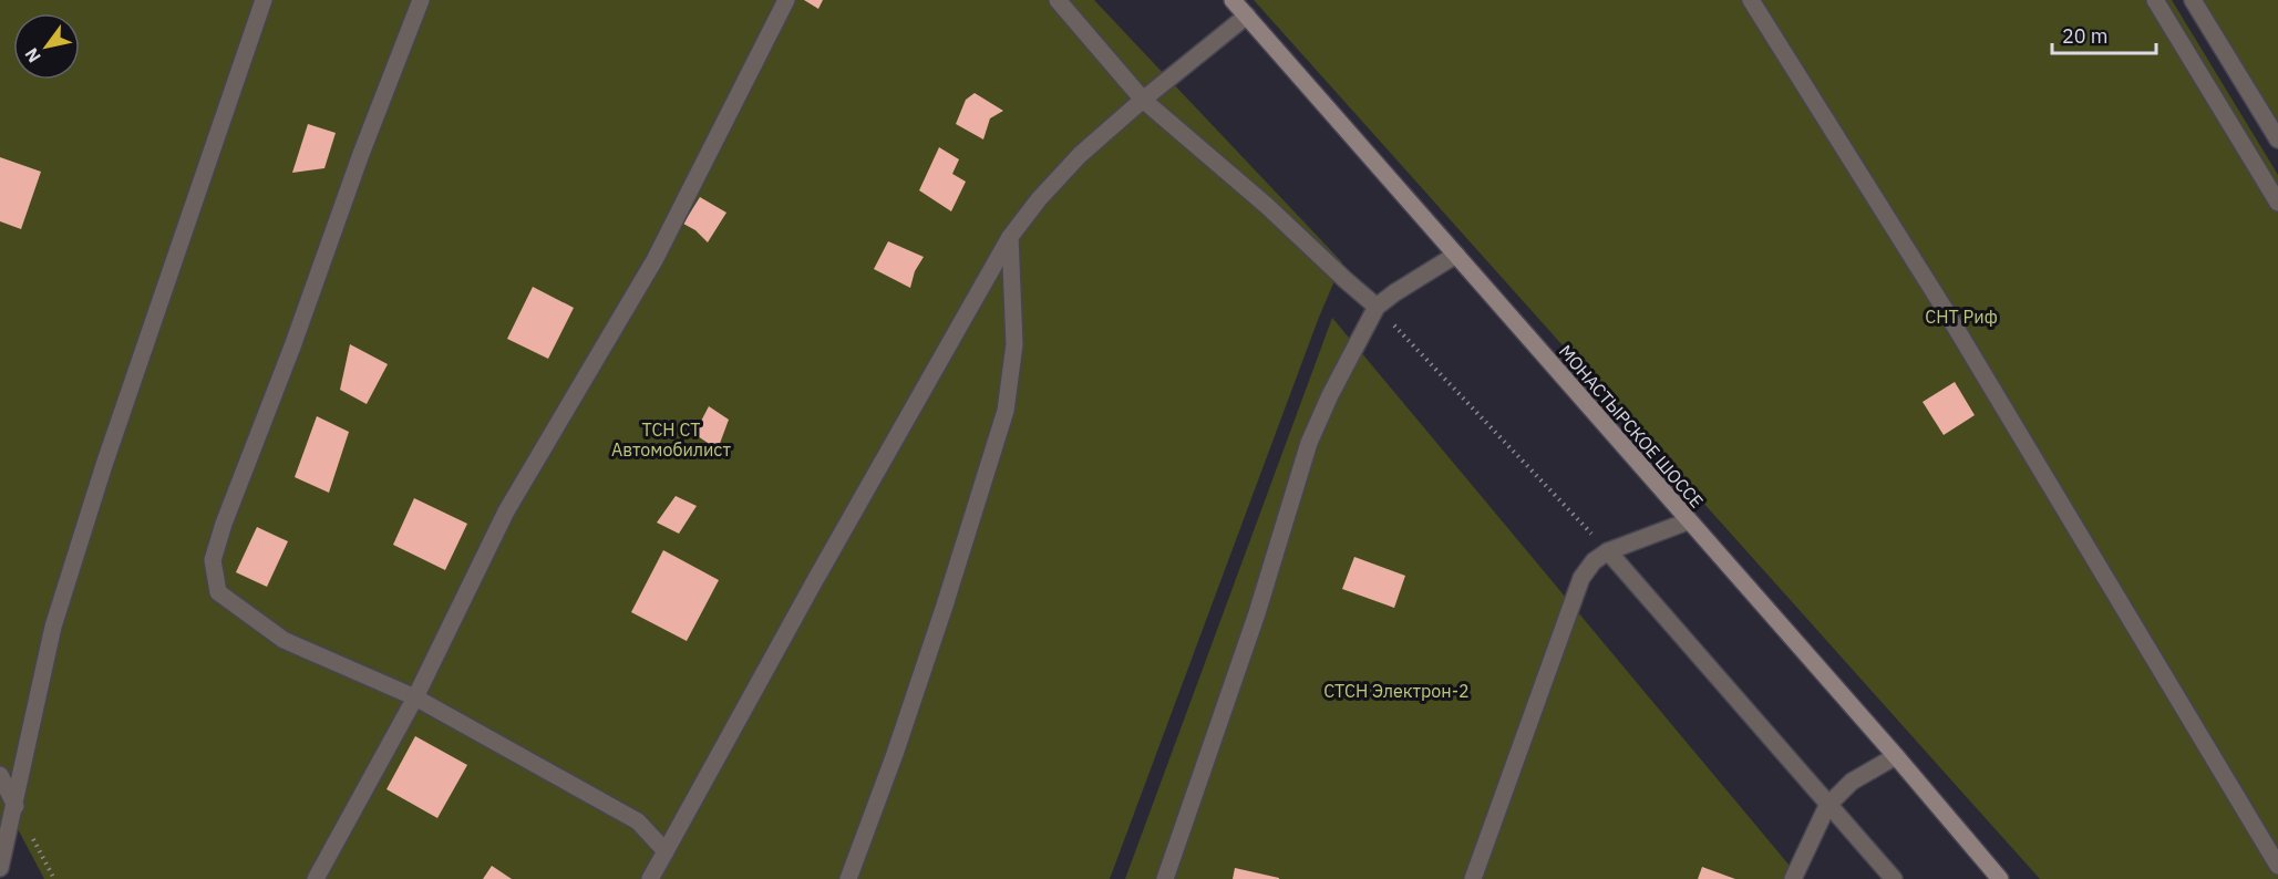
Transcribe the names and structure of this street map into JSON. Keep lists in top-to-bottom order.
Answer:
{
  "streets": {
    "main road": ["МОНАСТЫРСКОЕ ШОССЕ"]
  },
  "parks": ["СНТ Риф", "ТСН СТ Автомобилист", "СТСН Электрон-2"],
  "scale_bar": "20 m",
  "north": "bottom left"
}
